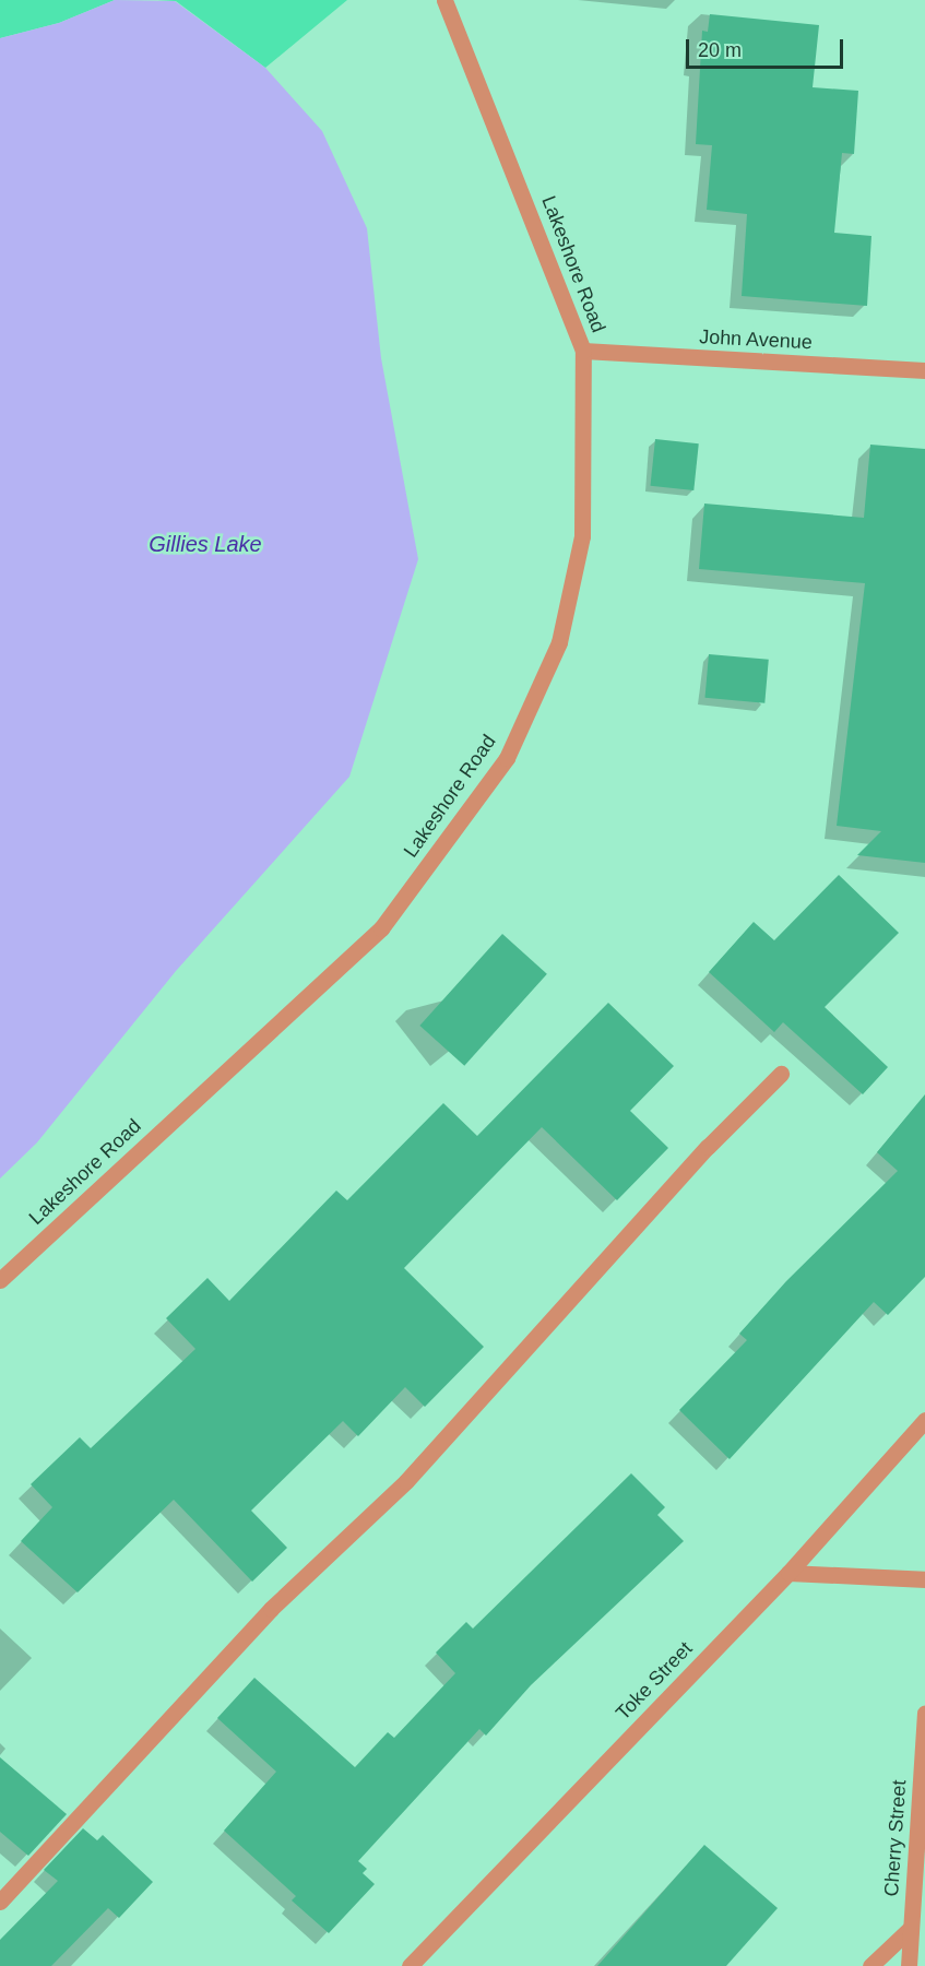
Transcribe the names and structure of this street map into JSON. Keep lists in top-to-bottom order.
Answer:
{
  "streets": {
    "street": [
      "Lakeshore Road",
      "John Avenue",
      "Toke Street",
      "Cherry Street"
    ]
  },
  "crossings": [
    ["Lakeshore Road", "John Avenue"]
  ],
  "water": ["Gillies Lake"],
  "scale_bar": "20 m"
}
